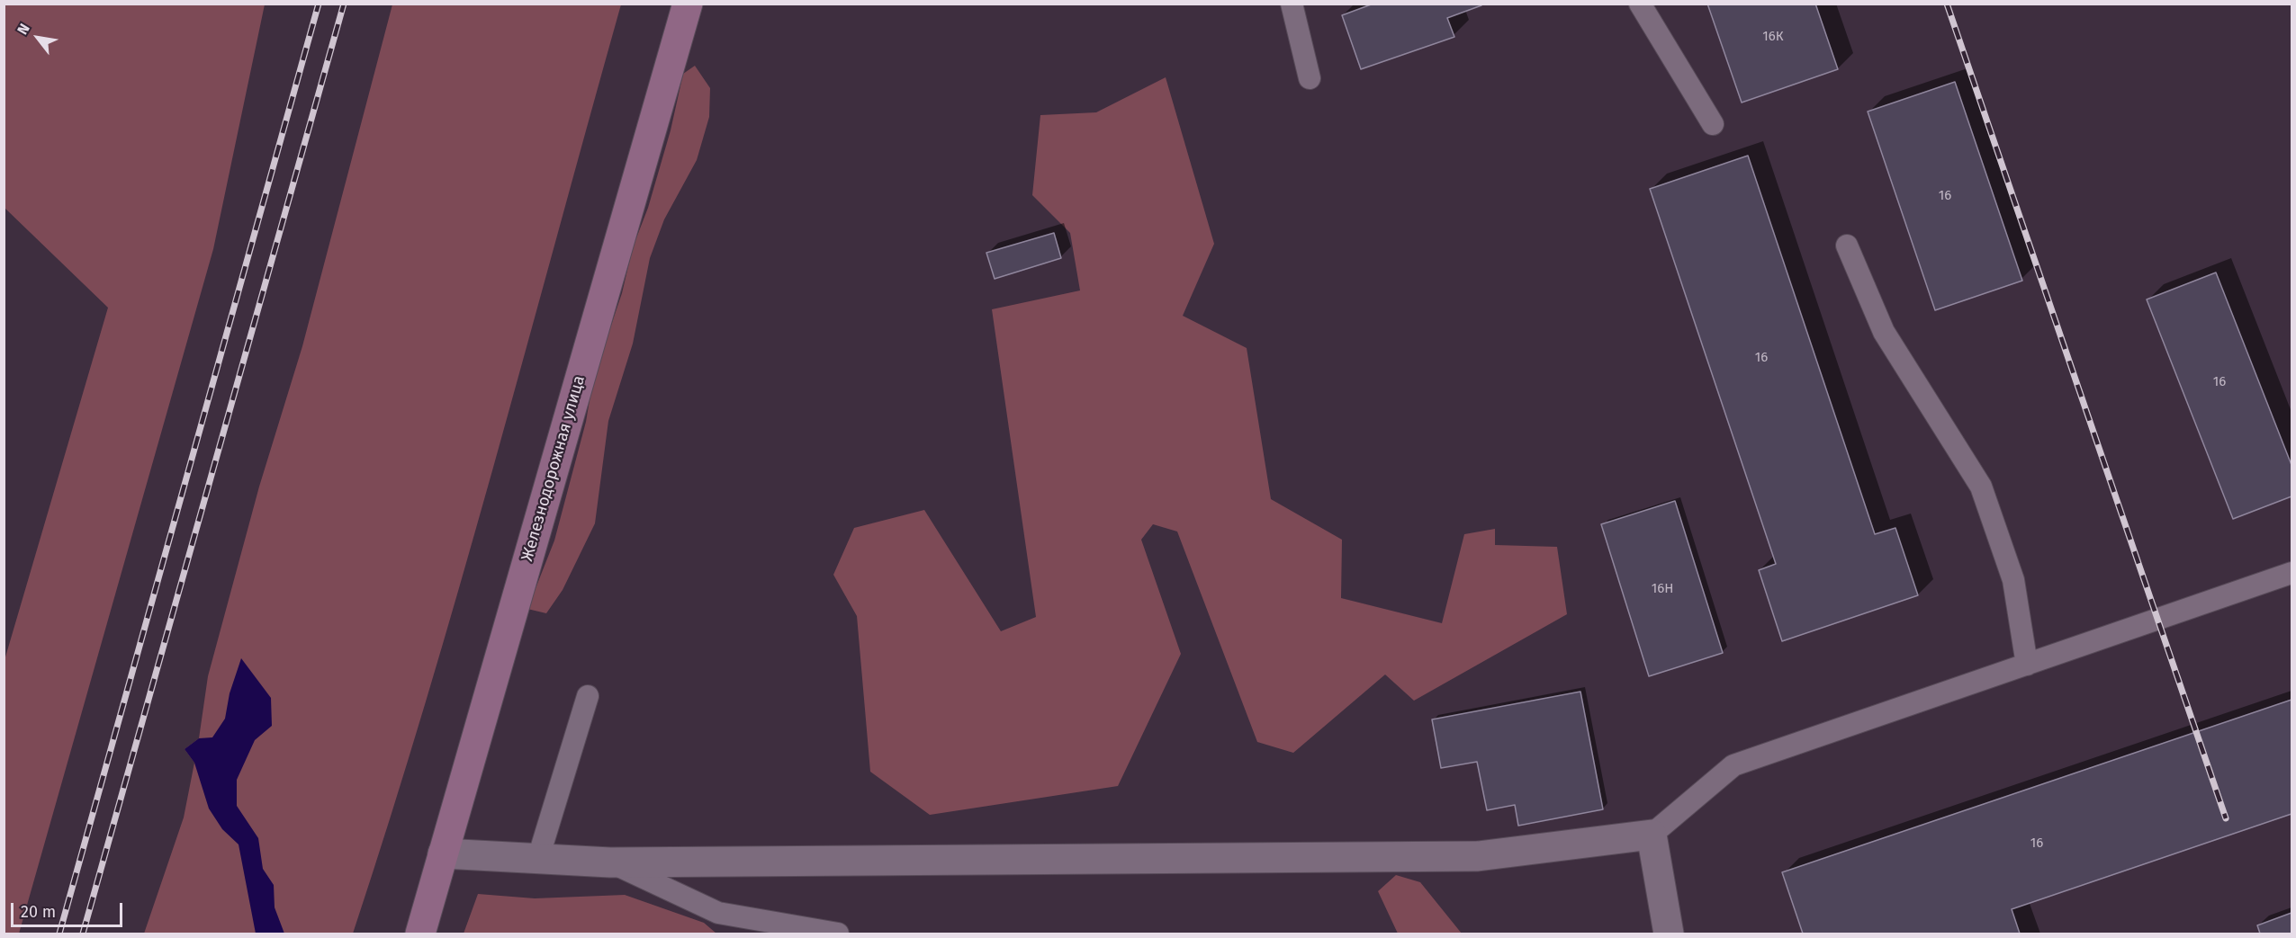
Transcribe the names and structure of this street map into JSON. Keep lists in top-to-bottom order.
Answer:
{
  "streets": {
    "main road": ["Железнодорожная улица"]
  },
  "house_numbers": [
    "16К",
    "16",
    "16",
    "16",
    "16Н",
    "16"
  ],
  "scale_bar": "20 m",
  "north": "top left"
}
